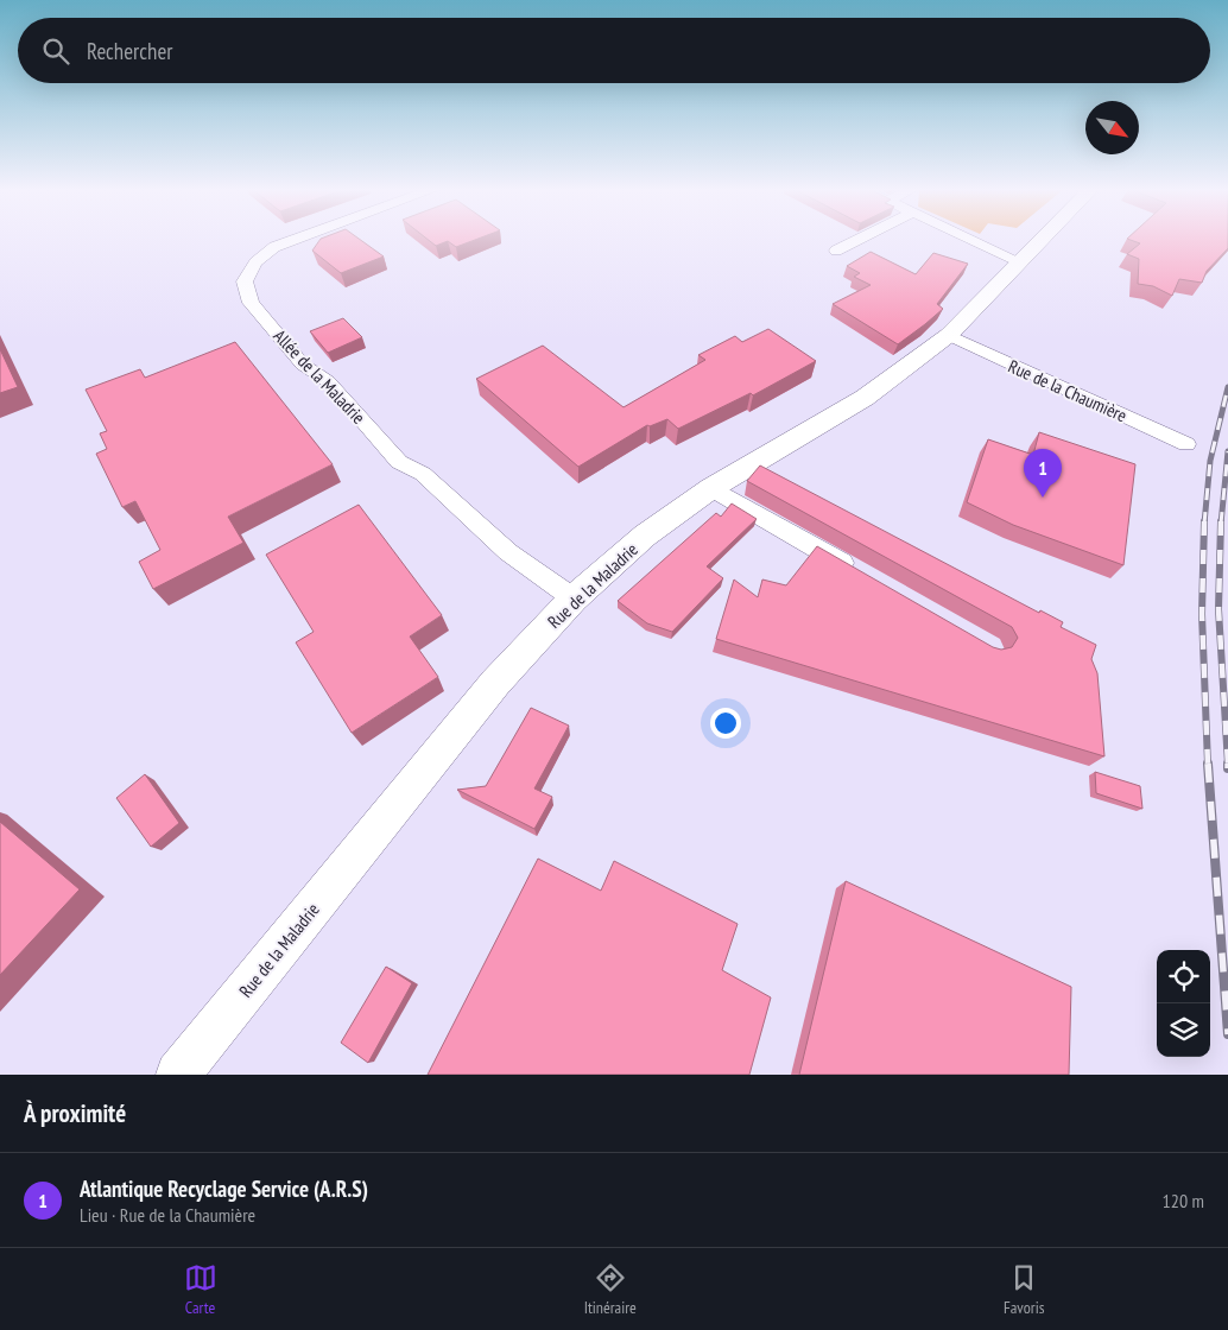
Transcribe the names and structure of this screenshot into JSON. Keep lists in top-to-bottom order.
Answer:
{
  "streets": {
    "street": ["Allée de la Maladrie", "Rue de la Chaumière", "Rue de la Maladrie"]
  },
  "crossings": [
    ["Allée de la Maladrie", "Rue de la Maladrie"],
    ["Rue de la Chaumière", "Rue de la Maladrie"]
  ],
  "north": "bottom right",
  "page": {
    "search": "Rechercher",
    "pins": "1",
    "heading": "À proximité",
    "list": [
      {
        "mark": "1",
        "name": "Atlantique Recyclage Service (A.R.S)",
        "note": "Lieu · Rue de la Chaumière",
        "value": "120 m"
      }
    ],
    "nav": ["Carte", "Itinéraire", "Favoris"]
  }
}
